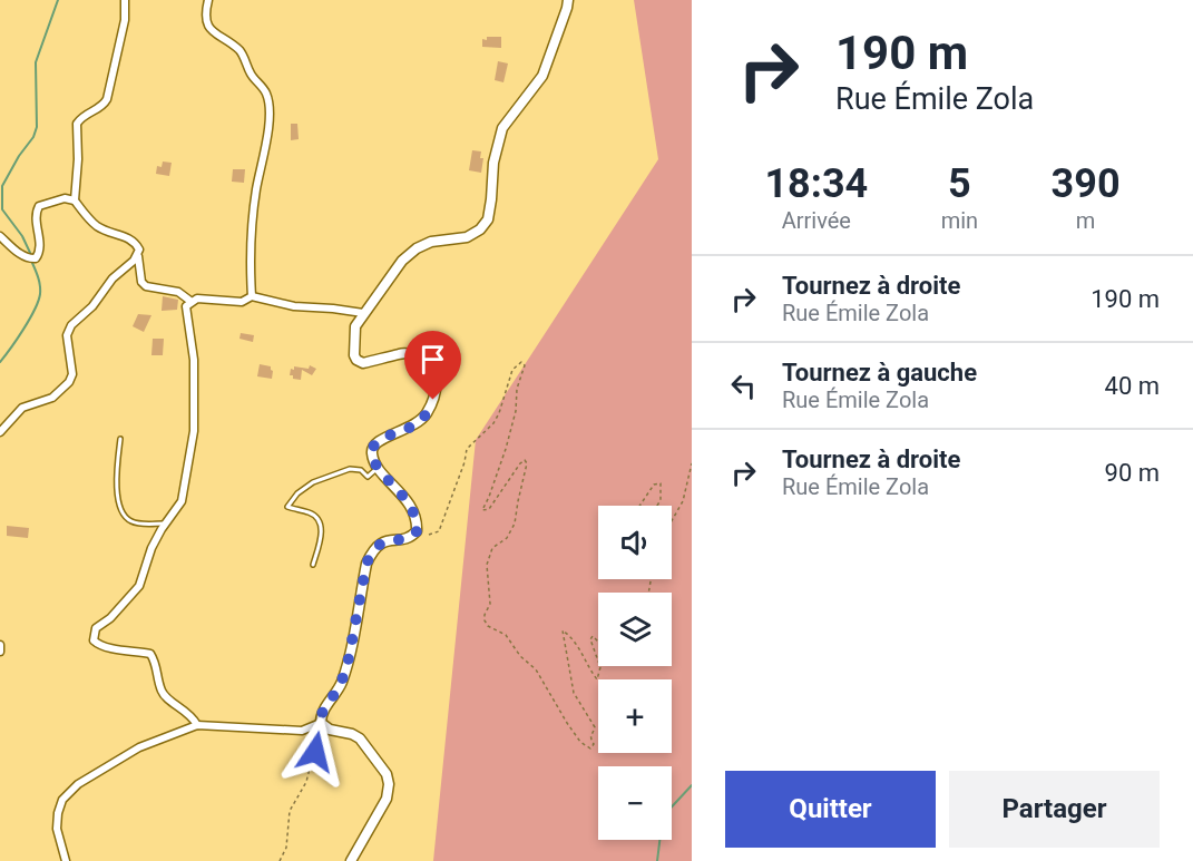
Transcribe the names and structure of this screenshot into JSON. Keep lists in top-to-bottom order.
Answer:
{
  "page": {
    "turn": ["190 m", "Rue Émile Zola"],
    "eta": [
      "18:34",
      "Arrivée",
      "5",
      "min",
      "390",
      "m"
    ],
    "list": [
      {
        "name": "Tournez à droite",
        "note": "Rue Émile Zola",
        "value": "190 m"
      },
      {
        "name": "Tournez à gauche",
        "note": "Rue Émile Zola",
        "value": "40 m"
      },
      {
        "name": "Tournez à droite",
        "note": "Rue Émile Zola",
        "value": "90 m"
      }
    ],
    "map_buttons": ["+", "−"],
    "buttons": ["Quitter", "Partager"]
  }
}
